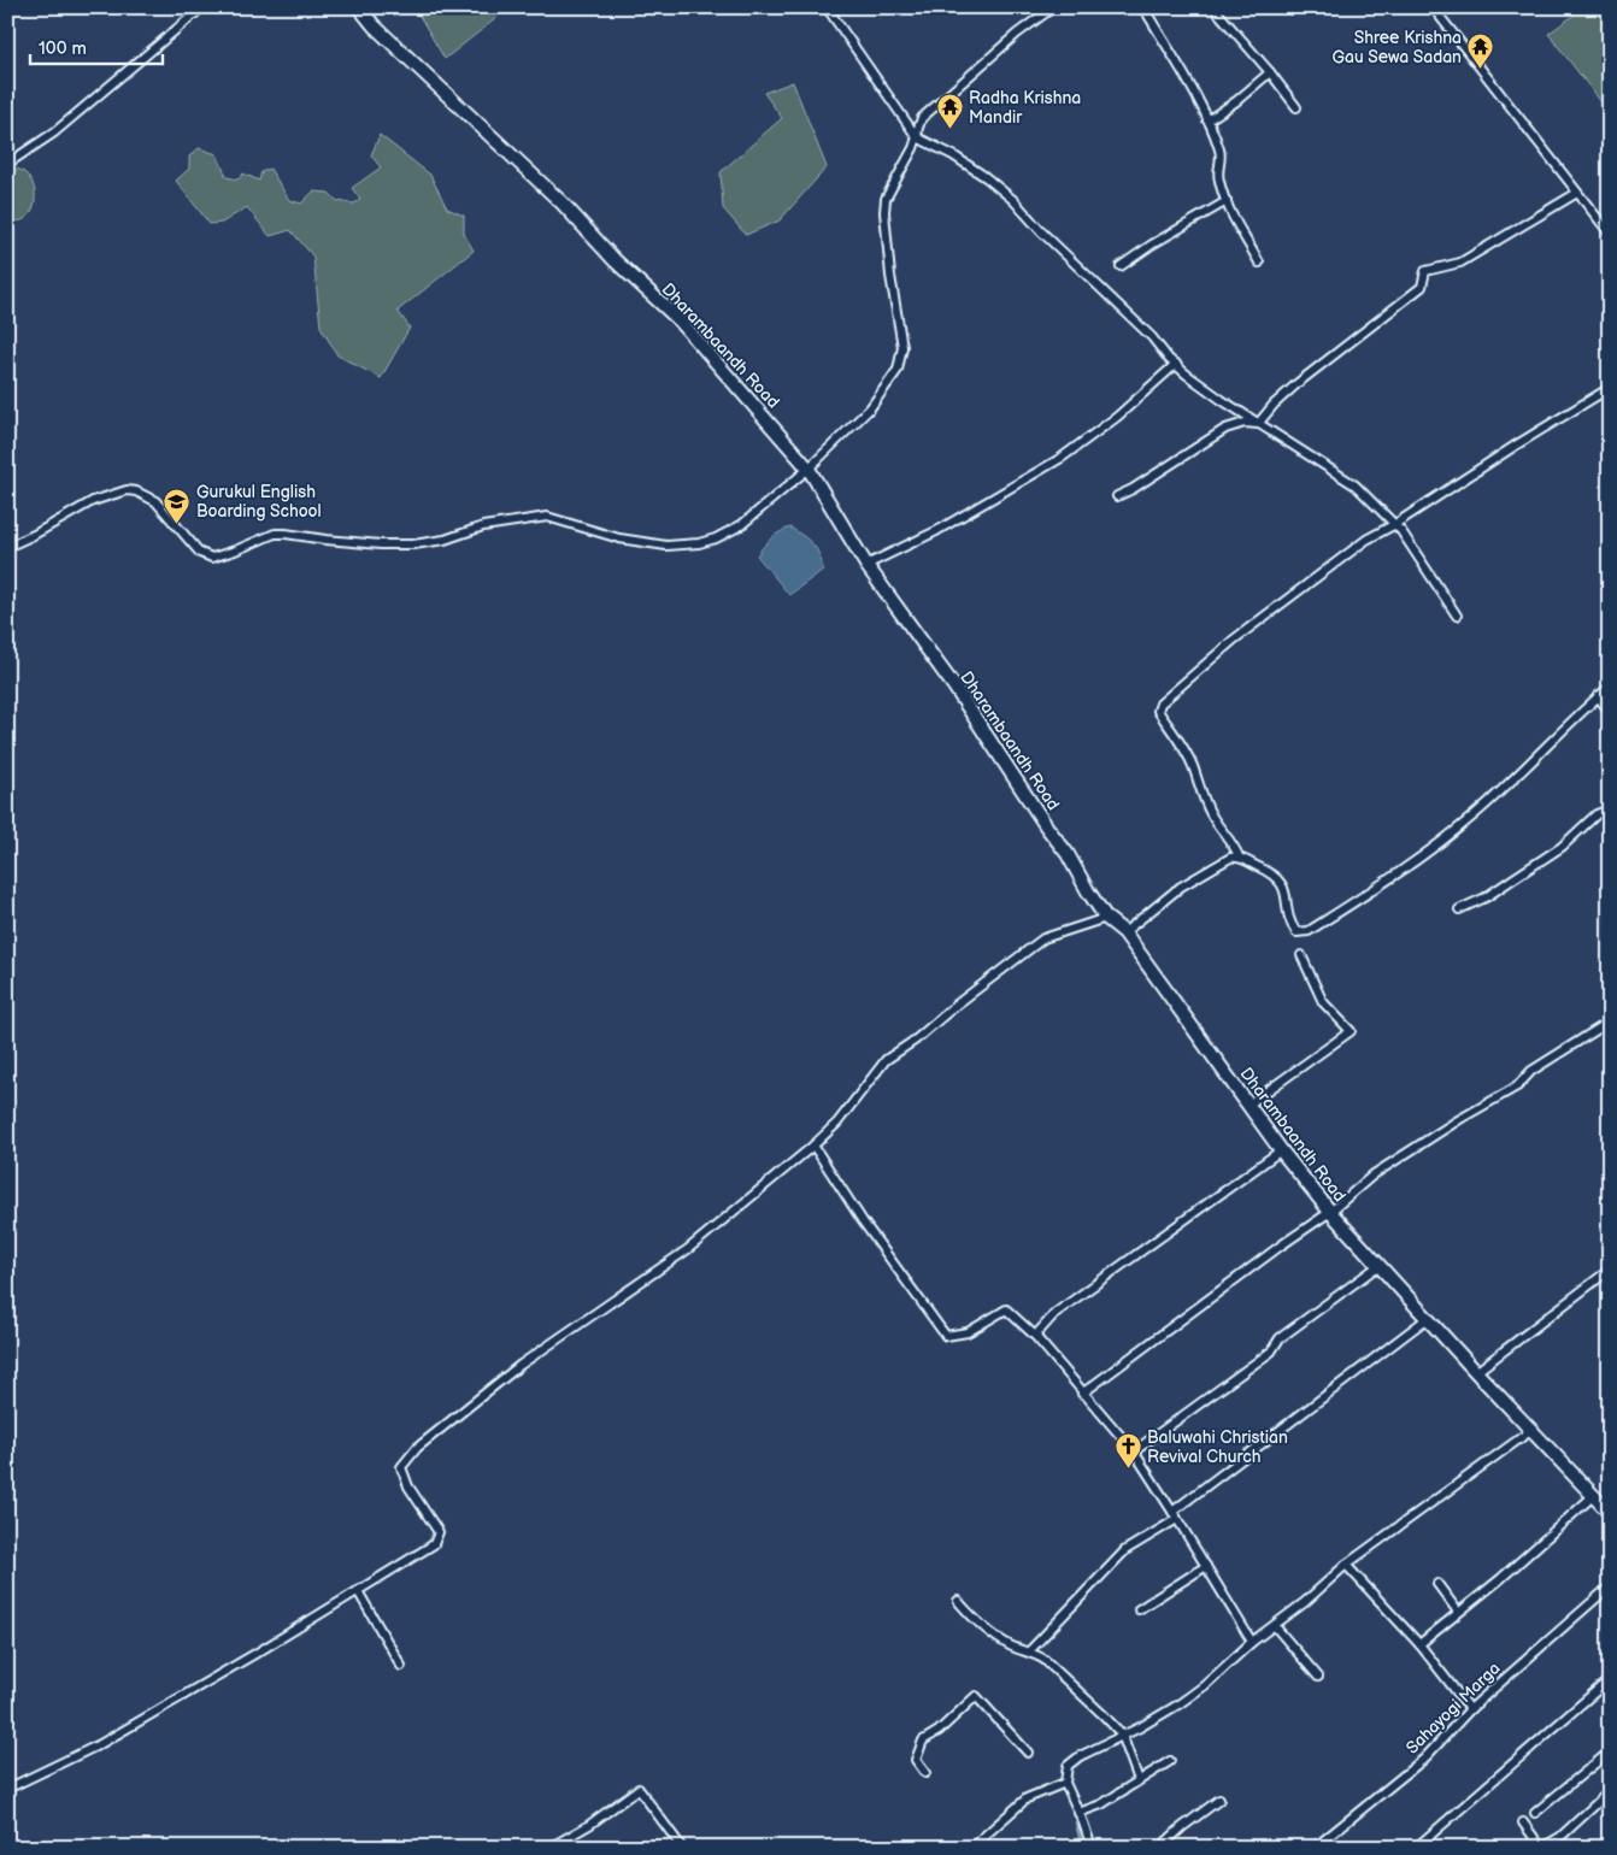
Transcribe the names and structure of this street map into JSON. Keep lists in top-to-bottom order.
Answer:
{
  "streets": {
    "main road": ["Dharambaandh Road"],
    "street": ["Sahayogi Marga"]
  },
  "places": {
    "temple": ["Shree Krishna Gau Sewa Sadan", "Radha Krishna Mandir"],
    "school or university": ["Gurukul English Boarding School"],
    "church": ["Baluwahi Christian Revival Church"]
  },
  "scale_bar": "100 m"
}
